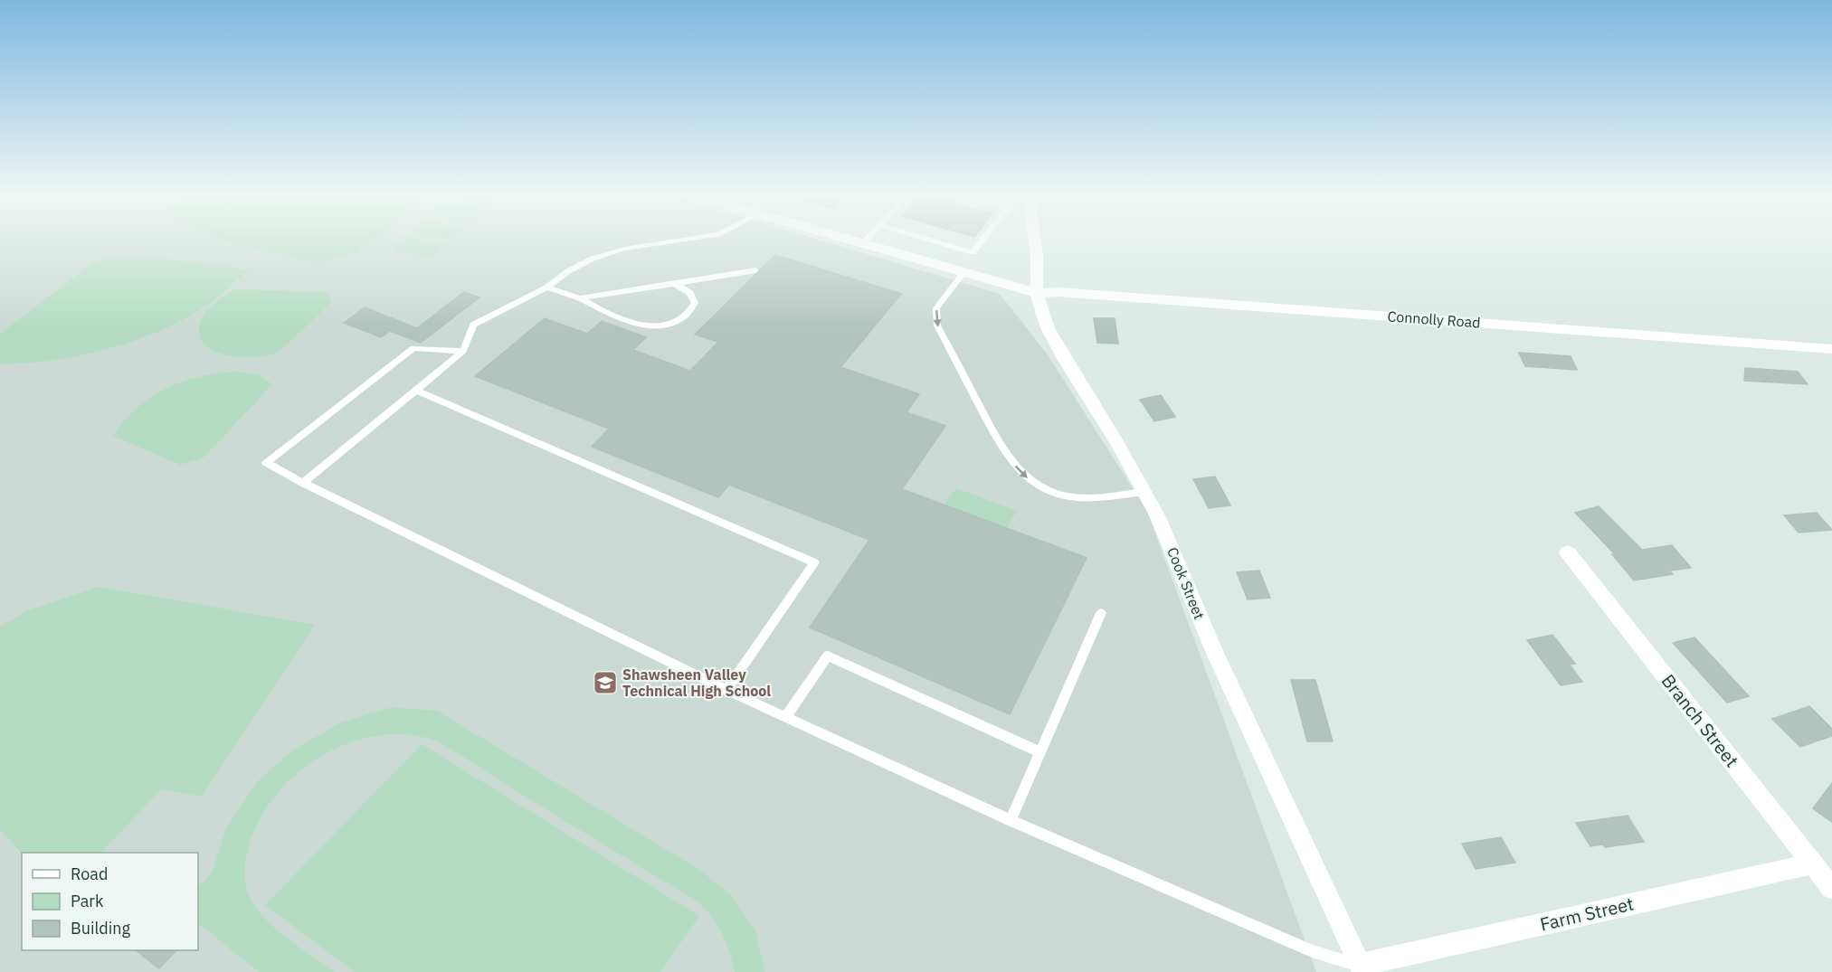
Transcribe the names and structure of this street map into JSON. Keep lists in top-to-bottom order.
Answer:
{
  "streets": {
    "street": [
      "Connolly Road",
      "Cook Street",
      "Branch Street",
      "Farm Street"
    ]
  },
  "crossings": [
    ["Connolly Road", "Cook Street"],
    ["Cook Street", "Farm Street"],
    ["Branch Street", "Farm Street"]
  ],
  "places": {
    "school or university": ["Shawsheen Valley Technical High School"]
  },
  "legend": ["Road", "Park", "Building"]
}
